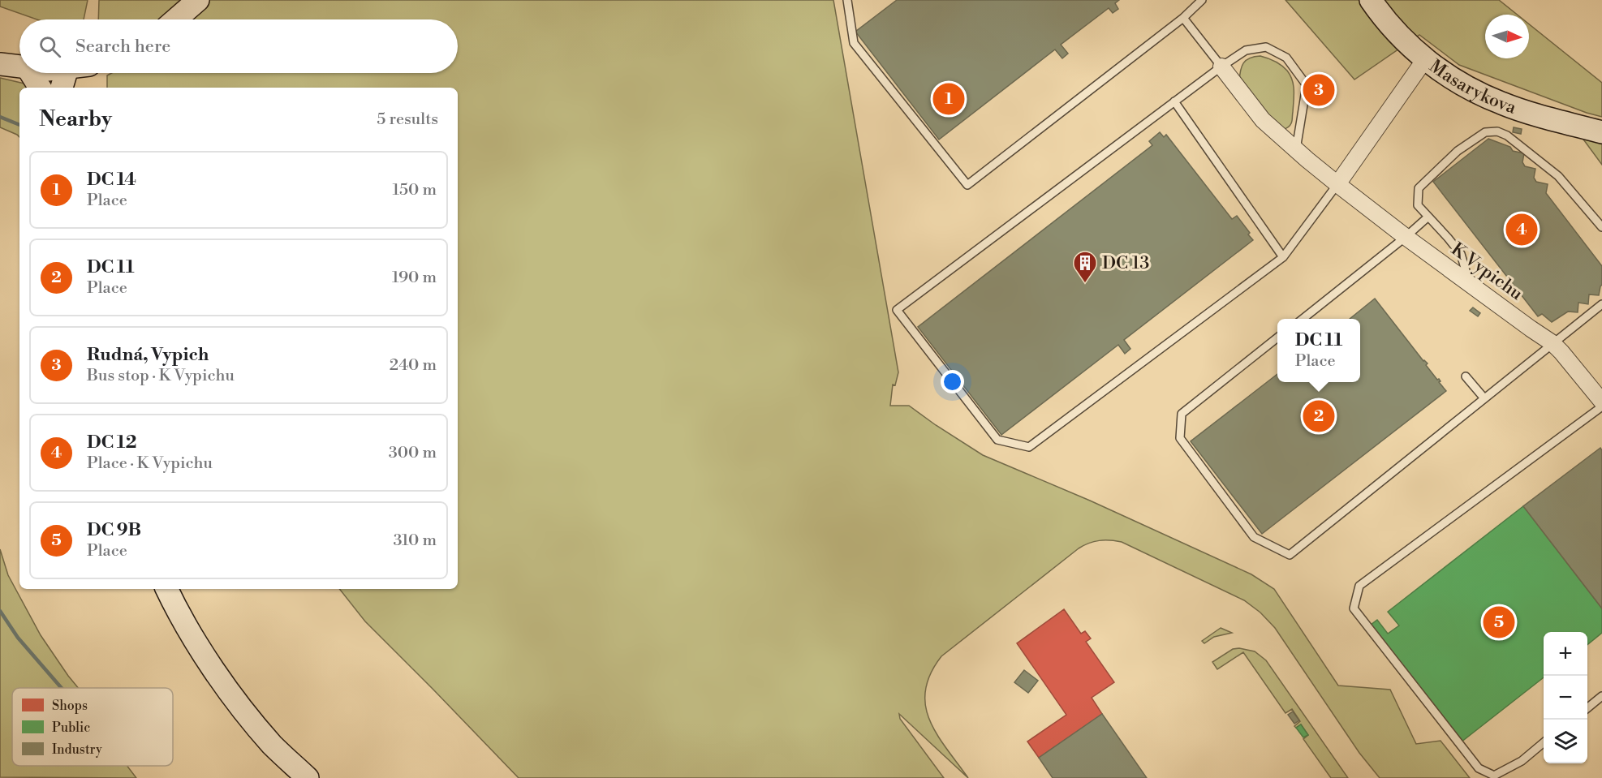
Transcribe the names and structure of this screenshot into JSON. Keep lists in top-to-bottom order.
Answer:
{
  "streets": {
    "main road": ["Masarykova"],
    "street": ["K Vypichu"]
  },
  "places": {
    "building": ["DC 13"]
  },
  "legend": ["Shops", "Public", "Industry"],
  "north": "right",
  "page": {
    "search": "Search here",
    "pins": [
      "3",
      "1",
      "4",
      "2",
      "5"
    ],
    "heading": ["Nearby", "5 results"],
    "list": [
      {
        "mark": "1",
        "name": "DC 14",
        "note": "Place",
        "value": "150 m"
      },
      {
        "mark": "2",
        "name": "DC 11",
        "note": "Place",
        "value": "190 m"
      },
      {
        "mark": "3",
        "name": "Rudná, Vypich",
        "note": "Bus stop · K Vypichu",
        "value": "240 m"
      },
      {
        "mark": "4",
        "name": "DC 12",
        "note": "Place · K Vypichu",
        "value": "300 m"
      },
      {
        "mark": "5",
        "name": "DC 9B",
        "note": "Place",
        "value": "310 m"
      }
    ],
    "popup": ["DC 11", "Place"],
    "map_buttons": ["+", "−"]
  }
}
